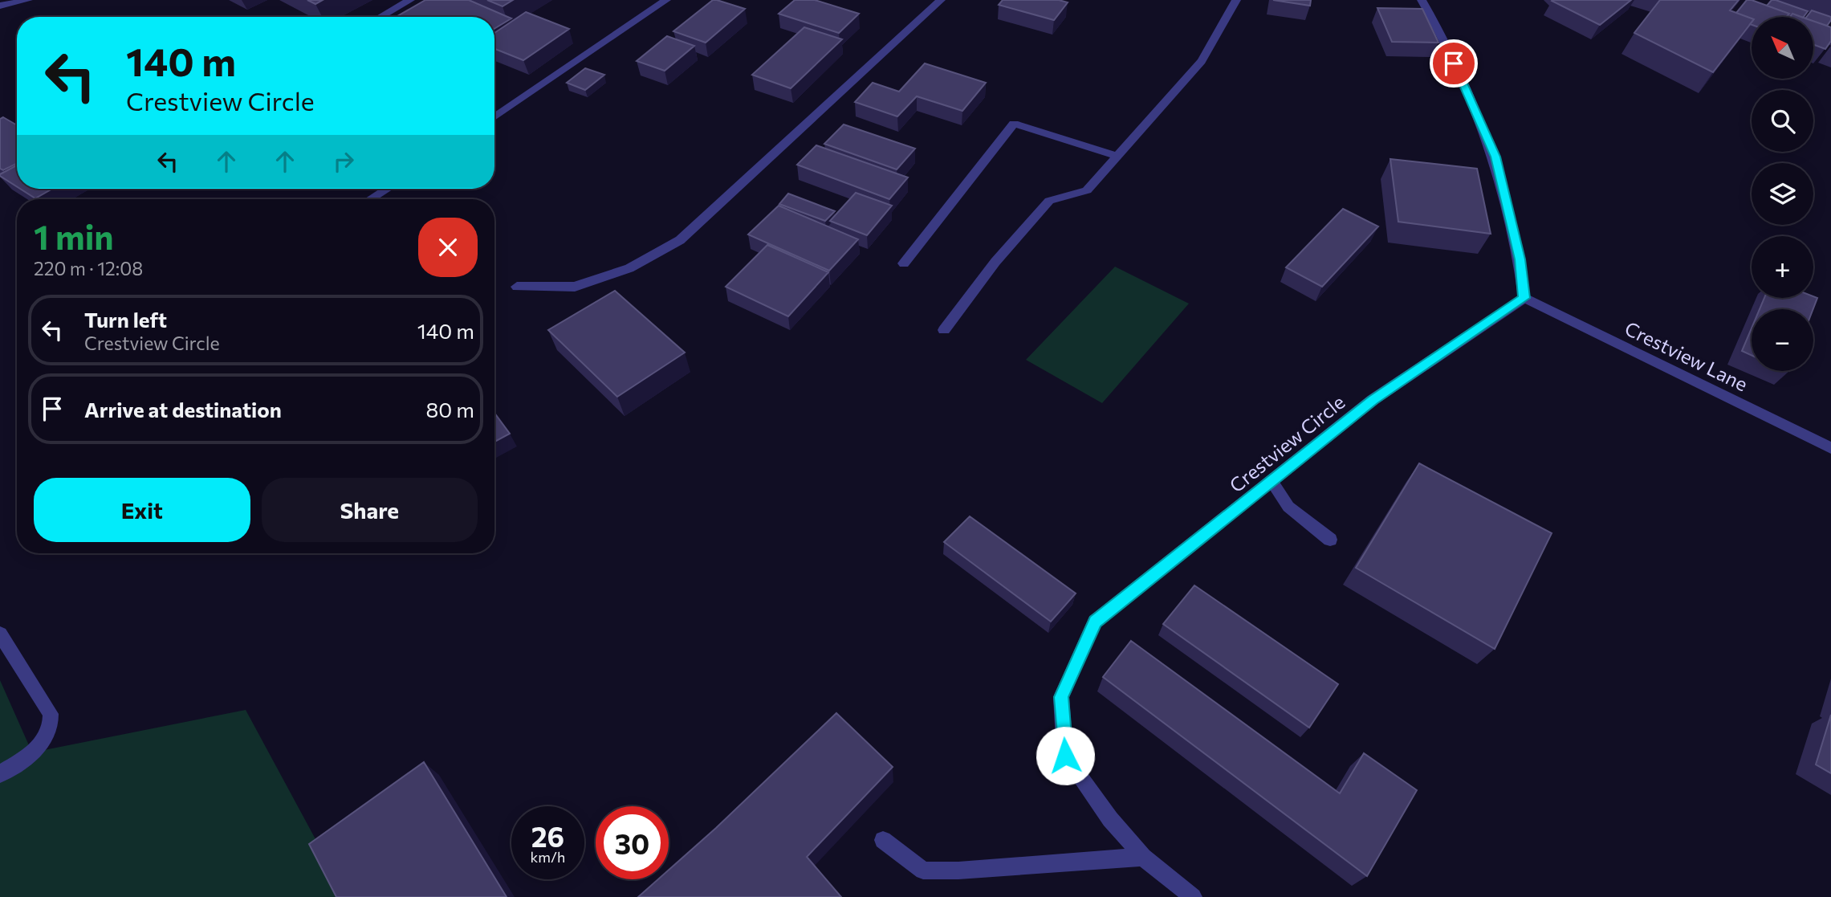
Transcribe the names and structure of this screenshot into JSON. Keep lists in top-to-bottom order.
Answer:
{
  "streets": {
    "street": ["Crestview Lane", "Crestview Circle"]
  },
  "crossings": [
    ["Crestview Lane", "Crestview Circle"]
  ],
  "north": "top left",
  "page": {
    "map_buttons": ["+", "−"],
    "turn": ["140 m", "Crestview Circle"],
    "heading": ["1 min", "220 m · 12:08"],
    "list": [
      {
        "name": "Turn left",
        "note": "Crestview Circle",
        "value": "140 m"
      },
      {
        "name": "Arrive at destination",
        "value": "80 m"
      }
    ],
    "buttons": ["Exit", "Share"],
    "speed": "26 km/h",
    "limit": "30"
  }
}
